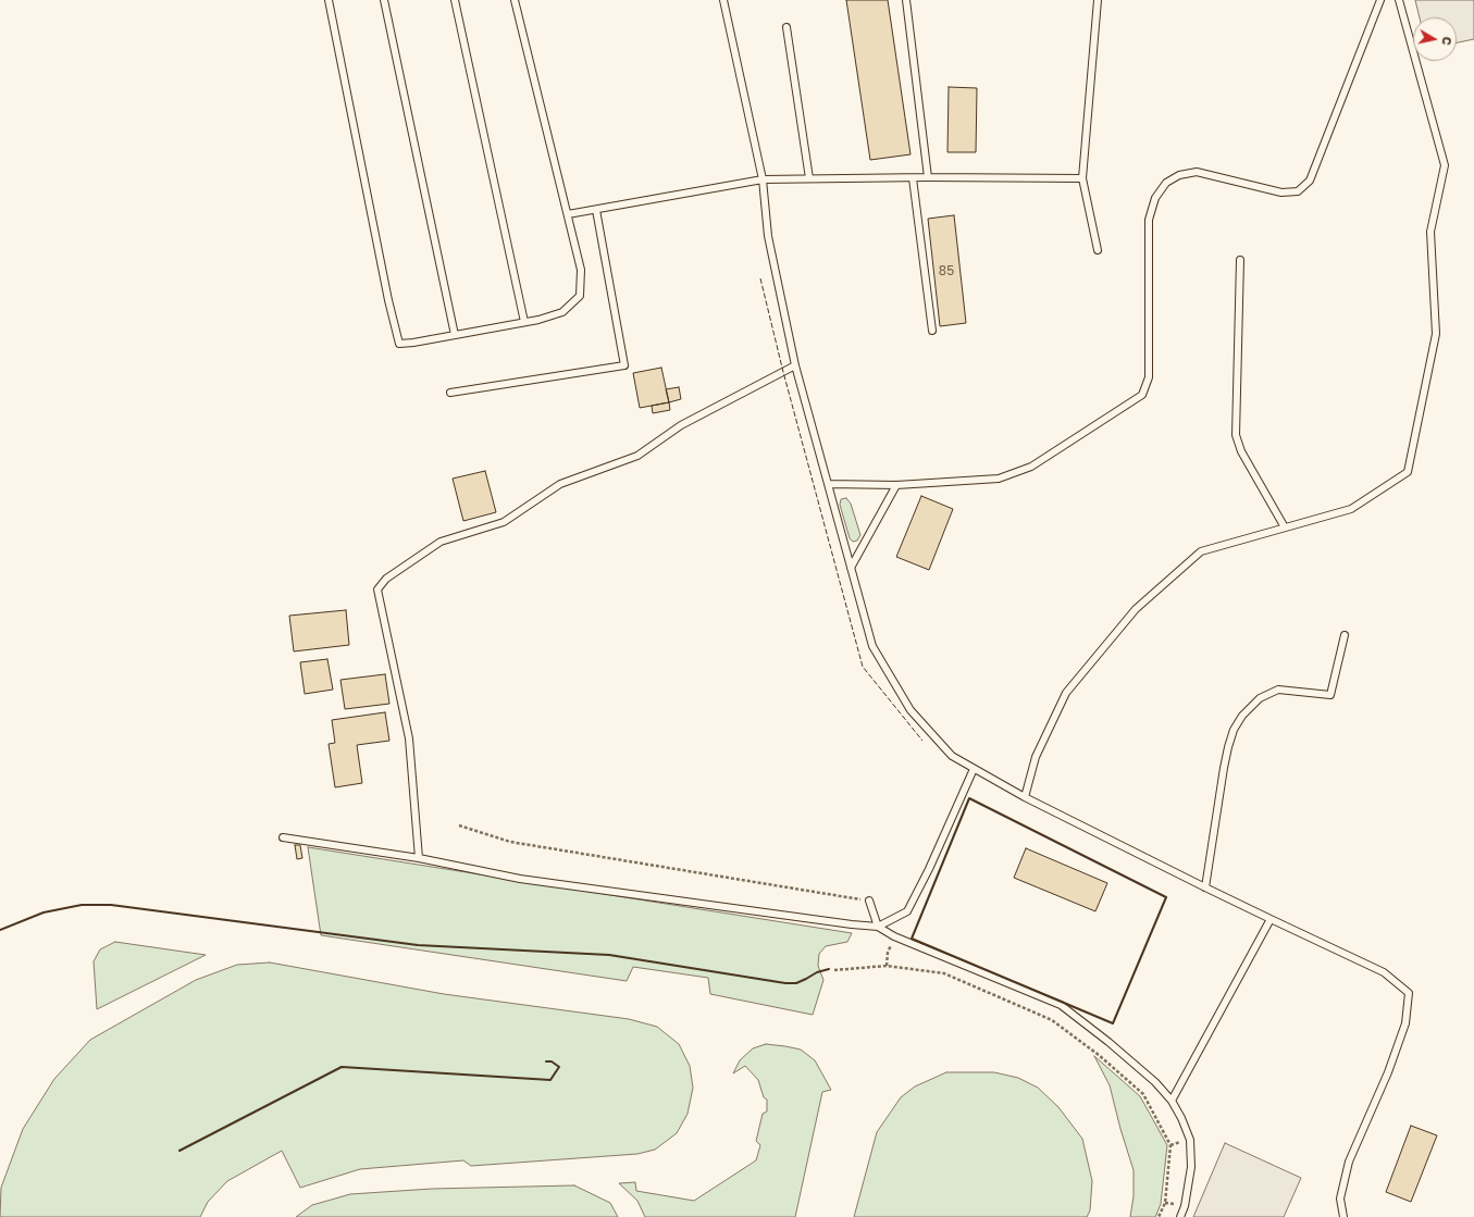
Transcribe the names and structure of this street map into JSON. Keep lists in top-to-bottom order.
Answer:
{
  "house_numbers": ["85"],
  "north": "right"
}
